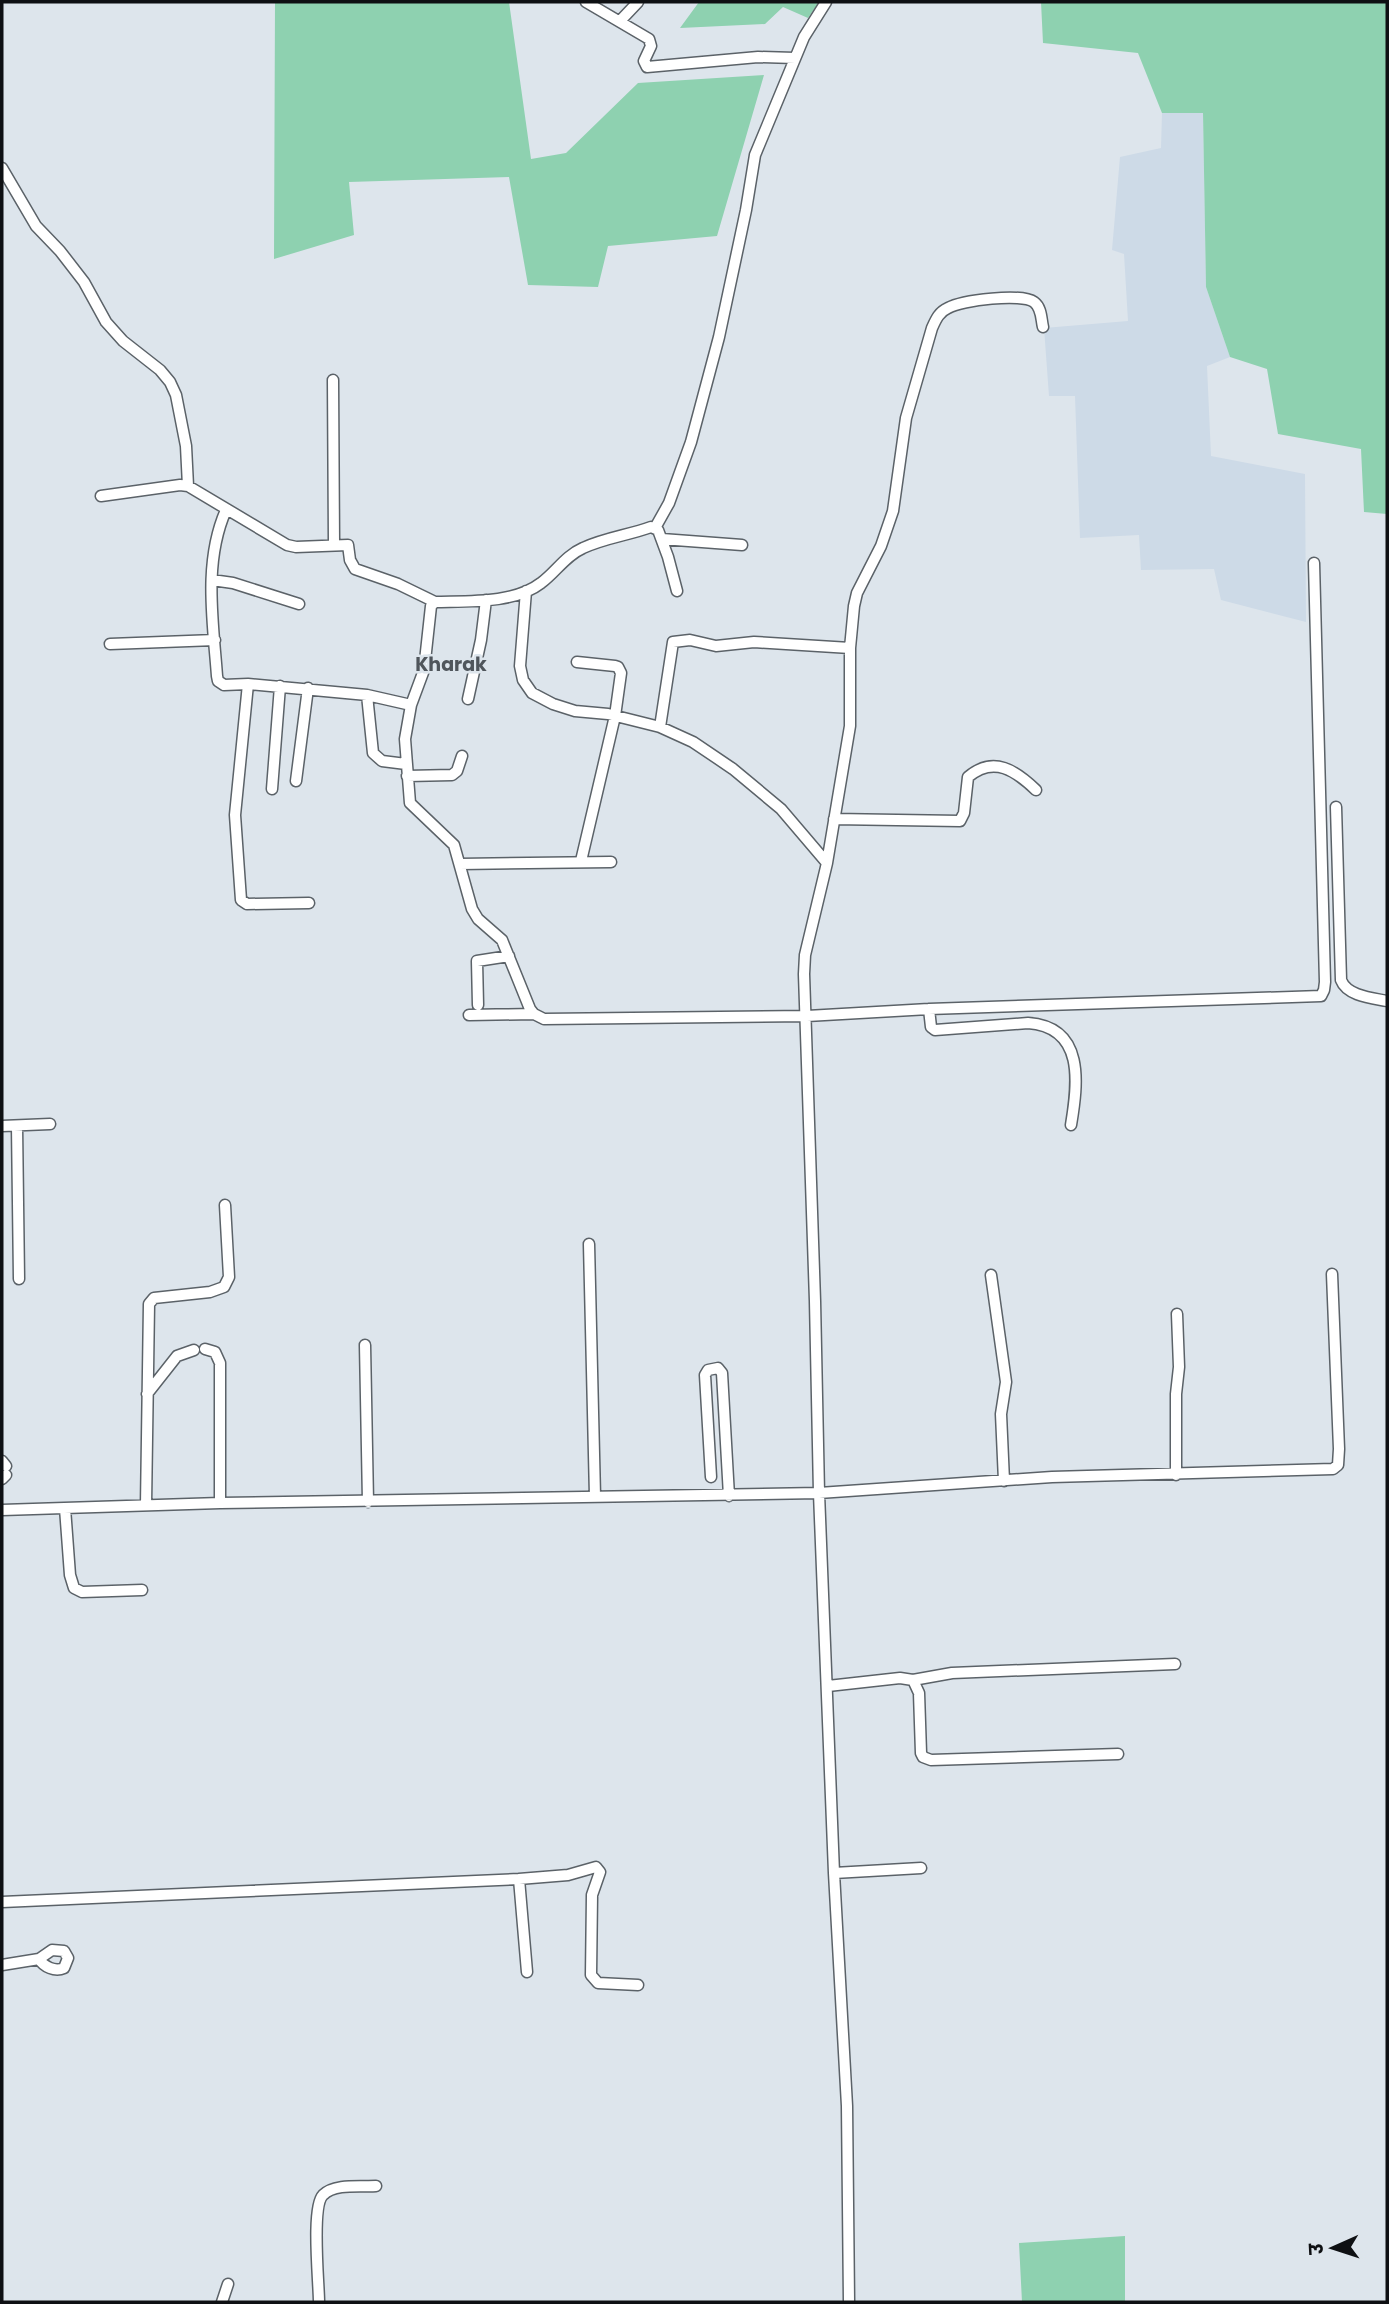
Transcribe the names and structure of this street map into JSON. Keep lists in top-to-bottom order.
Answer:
{
  "districts": ["Kharak"],
  "north": "left"
}
